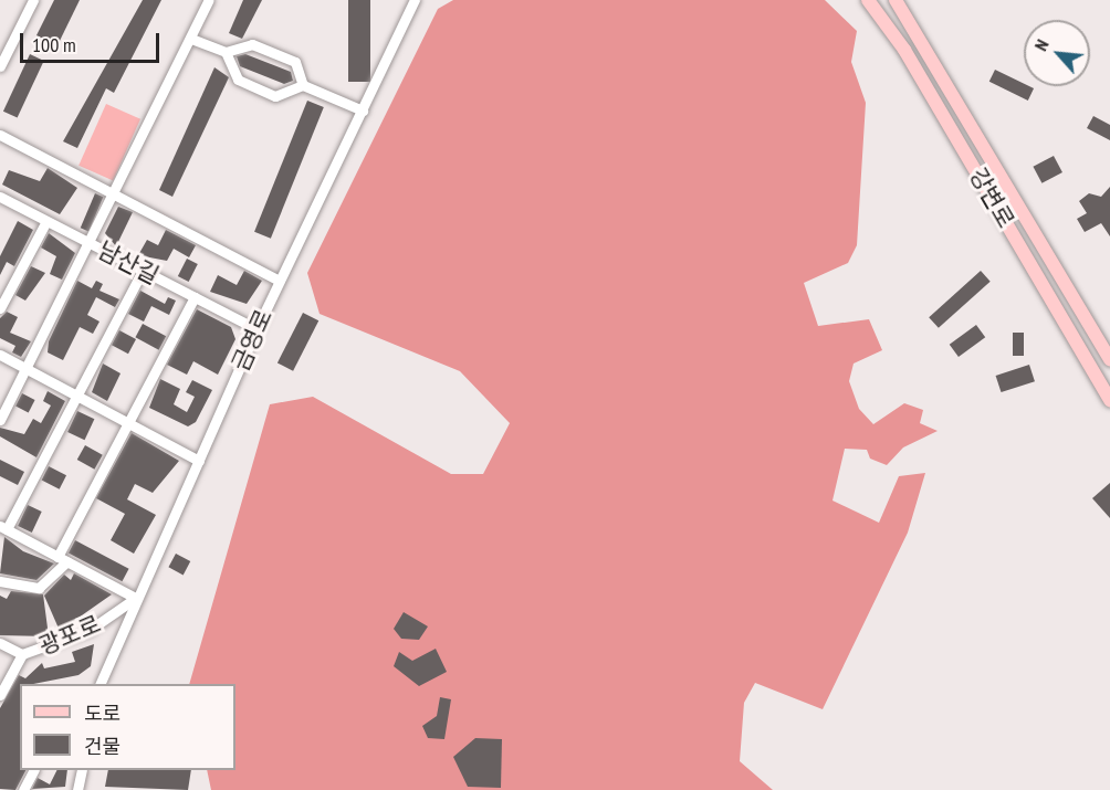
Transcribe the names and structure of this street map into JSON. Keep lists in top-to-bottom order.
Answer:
{
  "streets": {
    "main road": ["강변로"],
    "street": ["남산길", "금영로", "광포로"]
  },
  "crossings": [
    ["남산길", "금영로"],
    ["금영로", "광포로"]
  ],
  "legend": ["도로", "건물"],
  "scale_bar": "100 m",
  "north": "top left"
}
